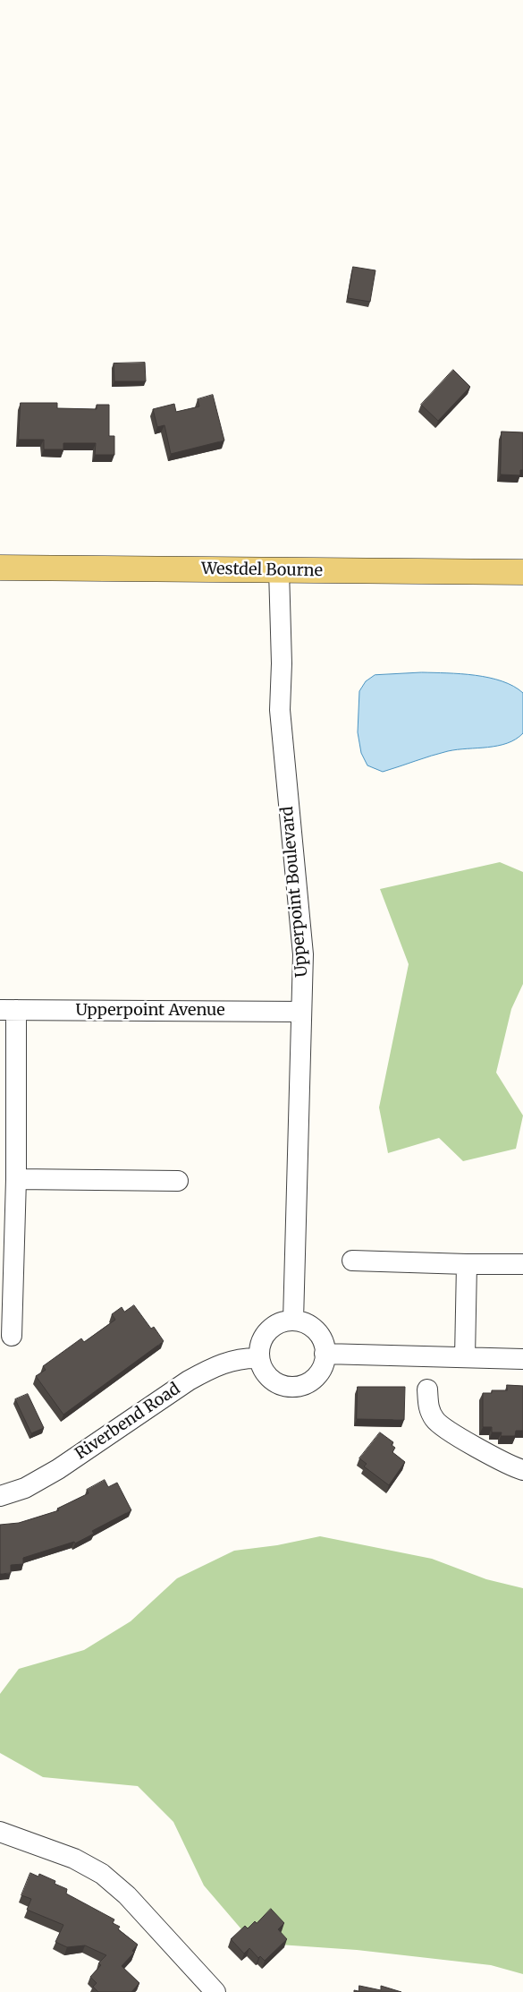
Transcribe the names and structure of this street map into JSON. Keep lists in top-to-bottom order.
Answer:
{
  "streets": {
    "main road": ["Westdel Bourne"],
    "street": ["Upperpoint Boulevard", "Upperpoint Avenue", "Riverbend Road"]
  },
  "crossings": [
    ["Westdel Bourne", "Upperpoint Boulevard"],
    ["Upperpoint Boulevard", "Upperpoint Avenue"],
    ["Upperpoint Boulevard", "Riverbend Road"]
  ]
}
